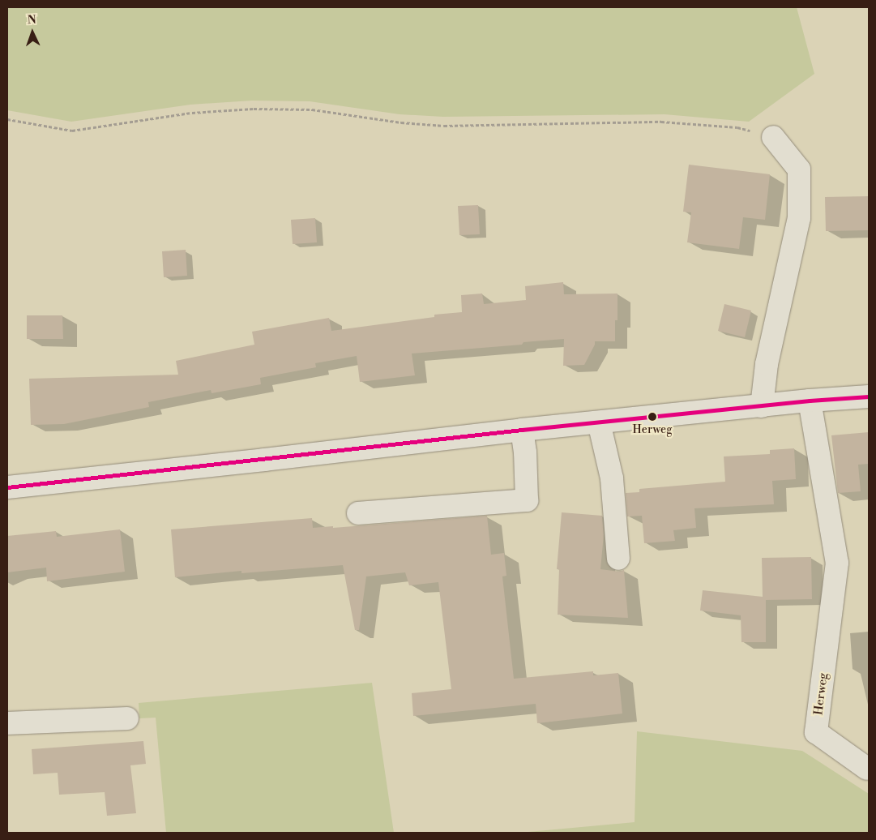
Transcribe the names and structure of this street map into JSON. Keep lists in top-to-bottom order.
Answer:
{
  "streets": {
    "street": ["Herweg"]
  },
  "places": ["Herweg"],
  "north": "top"
}
